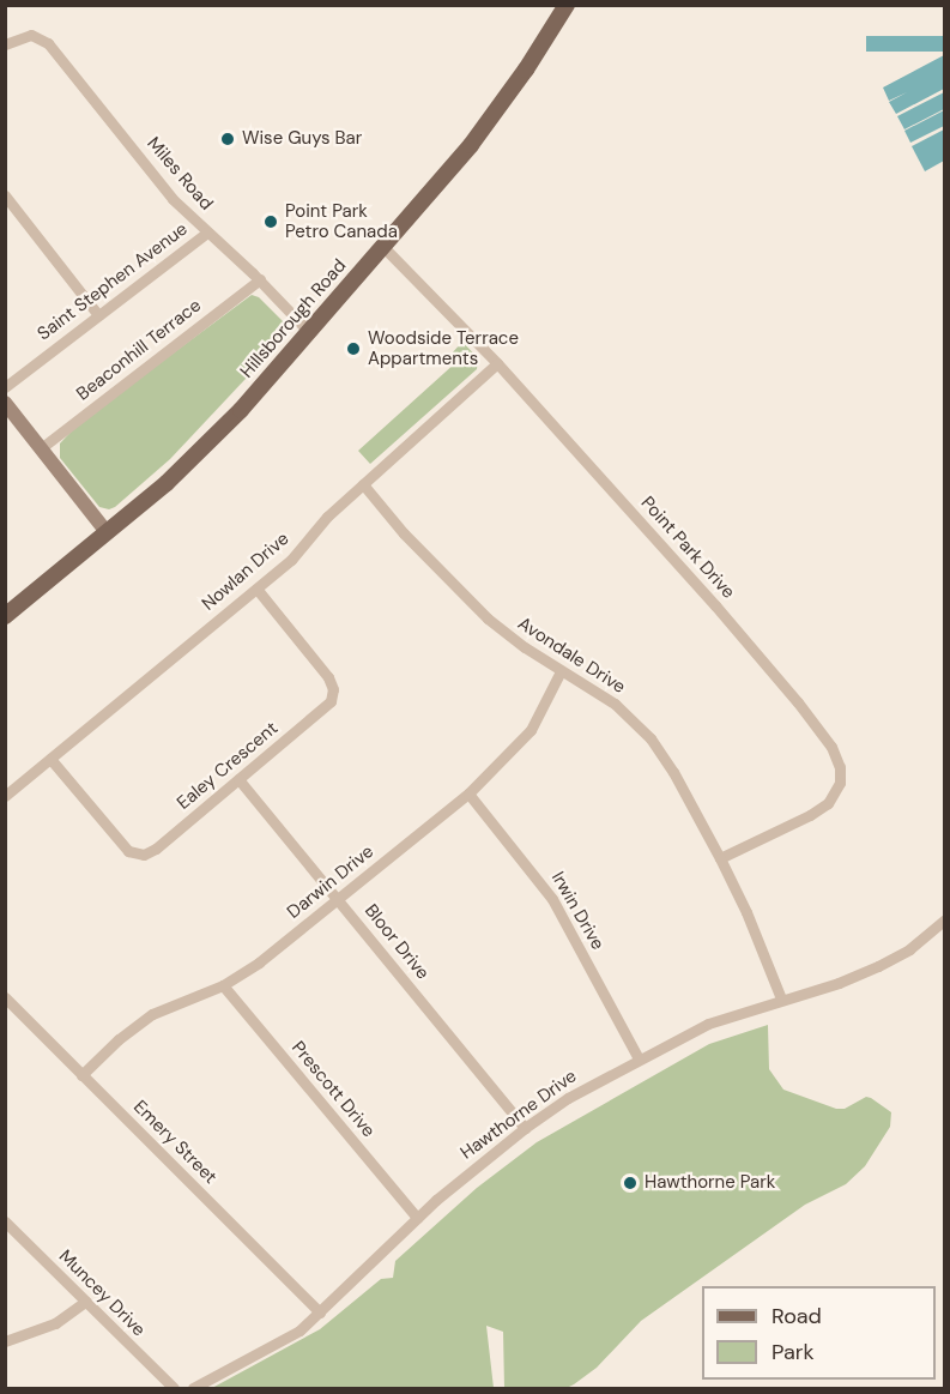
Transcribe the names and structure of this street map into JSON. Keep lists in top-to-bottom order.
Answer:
{
  "streets": {
    "main road": ["Hillsborough Road"],
    "street": [
      "Miles Road",
      "Saint Stephen Avenue",
      "Beaconhill Terrace",
      "Point Park Drive",
      "Nowlan Drive",
      "Avondale Drive",
      "Ealey Crescent",
      "Darwin Drive",
      "Irwin Drive",
      "Bloor Drive",
      "Prescott Drive",
      "Hawthorne Drive",
      "Emery Street",
      "Muncey Drive"
    ]
  },
  "crossings": [
    ["Miles Road", "Saint Stephen Avenue"],
    ["Miles Road", "Hillsborough Road"],
    ["Miles Road", "Beaconhill Terrace"],
    ["Hillsborough Road", "Point Park Drive"],
    ["Point Park Drive", "Nowlan Drive"],
    ["Point Park Drive", "Avondale Drive"],
    ["Nowlan Drive", "Avondale Drive"],
    ["Nowlan Drive", "Ealey Crescent"],
    ["Avondale Drive", "Darwin Drive"],
    ["Avondale Drive", "Hawthorne Drive"],
    ["Ealey Crescent", "Bloor Drive"],
    ["Darwin Drive", "Irwin Drive"],
    ["Darwin Drive", "Bloor Drive"],
    ["Darwin Drive", "Prescott Drive"],
    ["Darwin Drive", "Emery Street"],
    ["Irwin Drive", "Hawthorne Drive"],
    ["Bloor Drive", "Hawthorne Drive"],
    ["Prescott Drive", "Hawthorne Drive"],
    ["Hawthorne Drive", "Emery Street"]
  ],
  "places": [
    "Wise Guys Bar",
    "Point Park Petro Canada",
    "Woodside Terrace Appartments",
    "Hawthorne Park"
  ],
  "legend": ["Road", "Park"]
}
